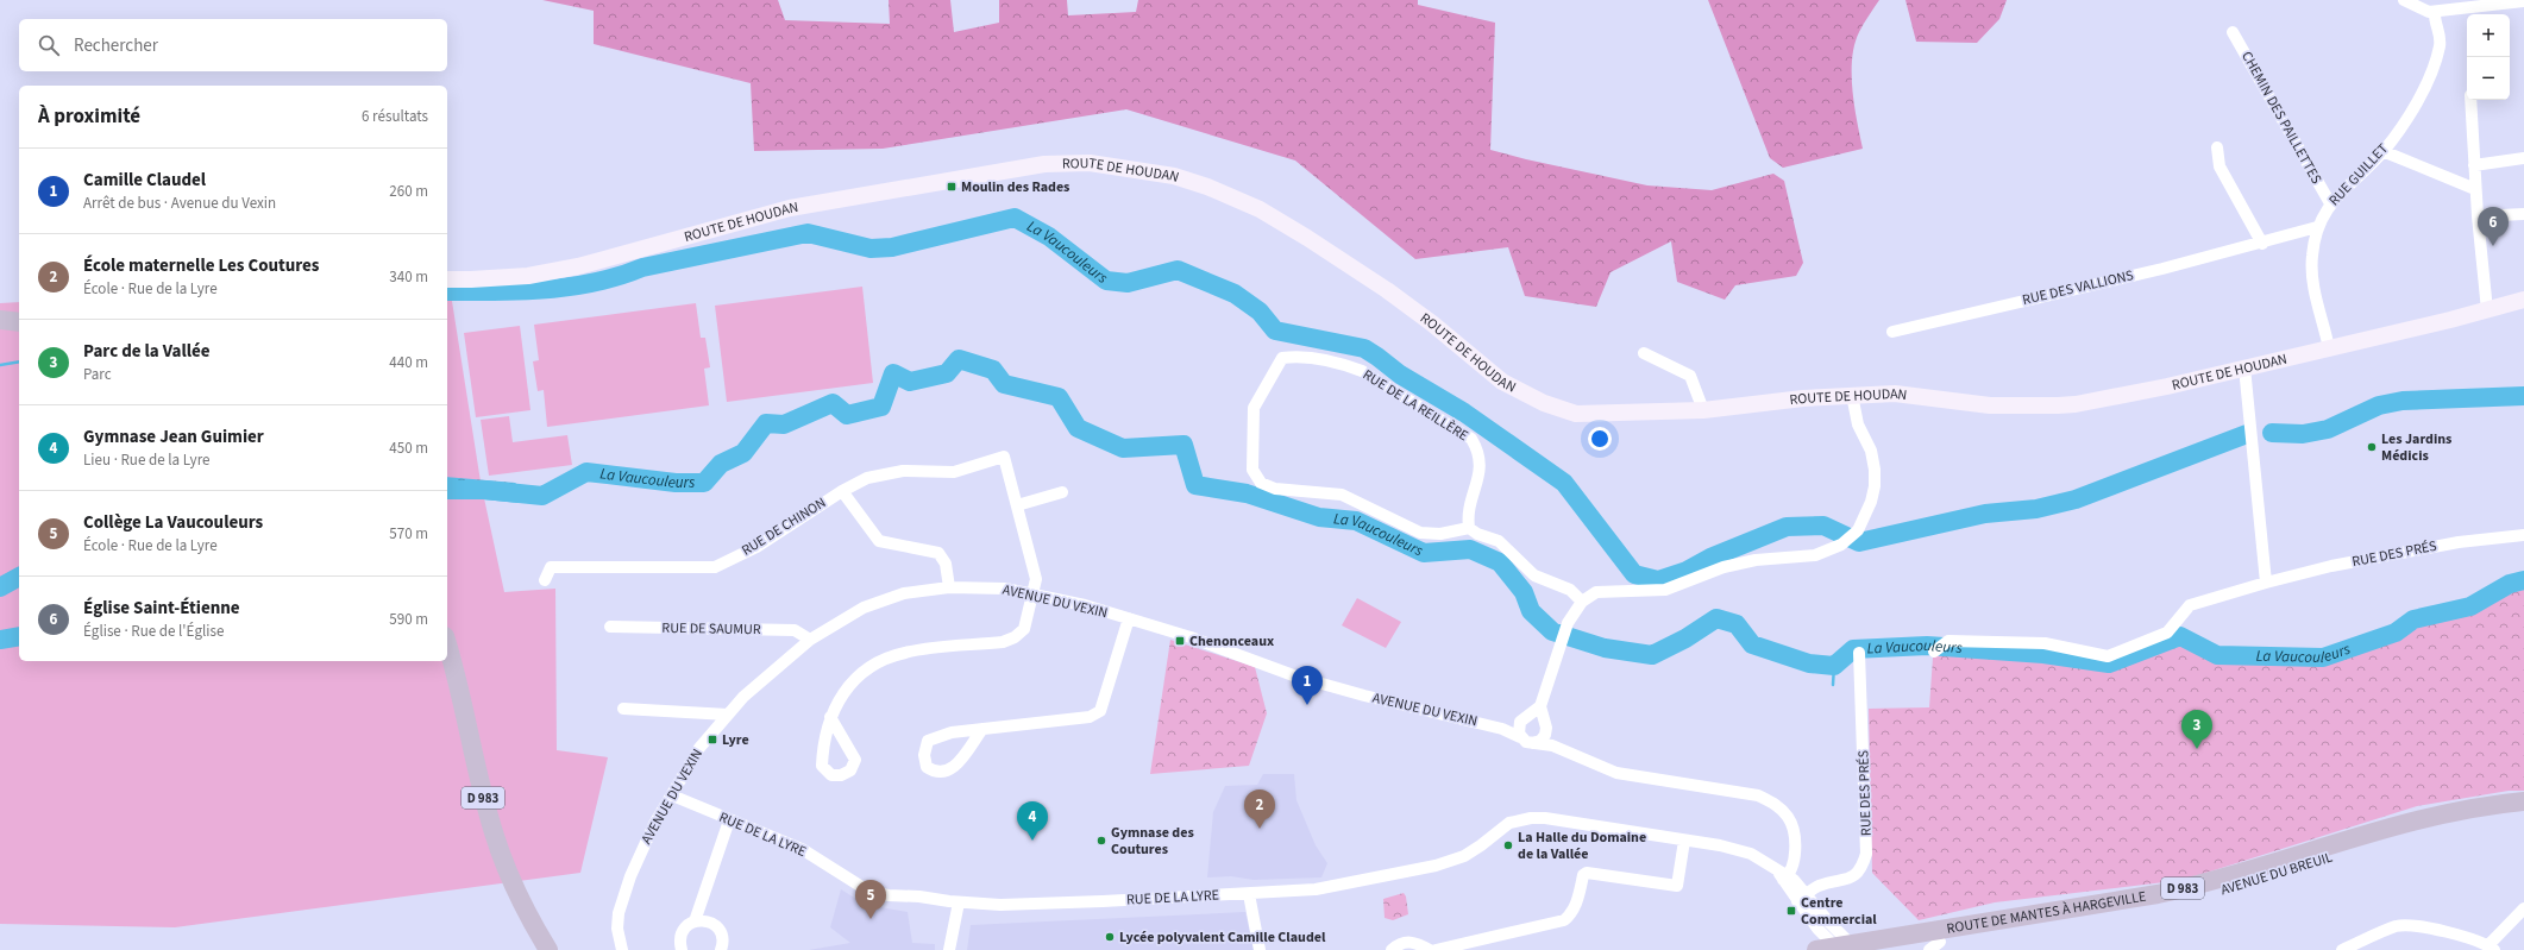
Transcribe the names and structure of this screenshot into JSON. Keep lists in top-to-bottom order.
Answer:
{
  "streets": {
    "main road": ["D 983", "AVENUE DU BREUIL", "ROUTE DE MANTES À HARGEVILLE"],
    "street": [
      "CHEMIN DES PAILLETTES",
      "ROUTE DE HOUDAN",
      "RUE GUILLET",
      "RUE DES VALLIONS",
      "RUE DE LA REILLÈRE",
      "RUE DE CHINON",
      "RUE DES PRÉS",
      "AVENUE DU VEXIN",
      "RUE DE SAUMUR",
      "RUE DE LA LYRE"
    ]
  },
  "crossings": [
    ["CHEMIN DES PAILLETTES", "RUE GUILLET"],
    ["ROUTE DE HOUDAN", "RUE GUILLET"],
    ["RUE GUILLET", "RUE DES VALLIONS"],
    ["RUE DE CHINON", "AVENUE DU VEXIN"],
    ["AVENUE DU VEXIN", "RUE DE SAUMUR"],
    ["AVENUE DU VEXIN", "RUE DE LA LYRE"]
  ],
  "water": ["La Vaucouleurs"],
  "places": {
    "transit": [
      "Moulin des Rades",
      "Chenonceaux",
      "Lyre",
      "Centre Commercial"
    ],
    "other": [
      "Les Jardins Médicis",
      "Gymnase des Coutures",
      "La Halle du Domaine de la Vallée",
      "Lycée polyvalent Camille Claudel"
    ]
  },
  "page": {
    "map_buttons": ["+", "−"],
    "search": "Rechercher",
    "heading": ["À proximité", "6 résultats"],
    "list": [
      {
        "mark": "1",
        "name": "Camille Claudel",
        "note": "Arrêt de bus · Avenue du Vexin",
        "value": "260 m"
      },
      {
        "mark": "2",
        "name": "École maternelle Les Coutures",
        "note": "École · Rue de la Lyre",
        "value": "340 m"
      },
      {
        "mark": "3",
        "name": "Parc de la Vallée",
        "note": "Parc",
        "value": "440 m"
      },
      {
        "mark": "4",
        "name": "Gymnase Jean Guimier",
        "note": "Lieu · Rue de la Lyre",
        "value": "450 m"
      },
      {
        "mark": "5",
        "name": "Collège La Vaucouleurs",
        "note": "École · Rue de la Lyre",
        "value": "570 m"
      },
      {
        "mark": "6",
        "name": "Église Saint-Étienne",
        "note": "Église · Rue de l'Église",
        "value": "590 m"
      }
    ],
    "pins": [
      "6",
      "1",
      "3",
      "2",
      "4",
      "5"
    ]
  }
}
